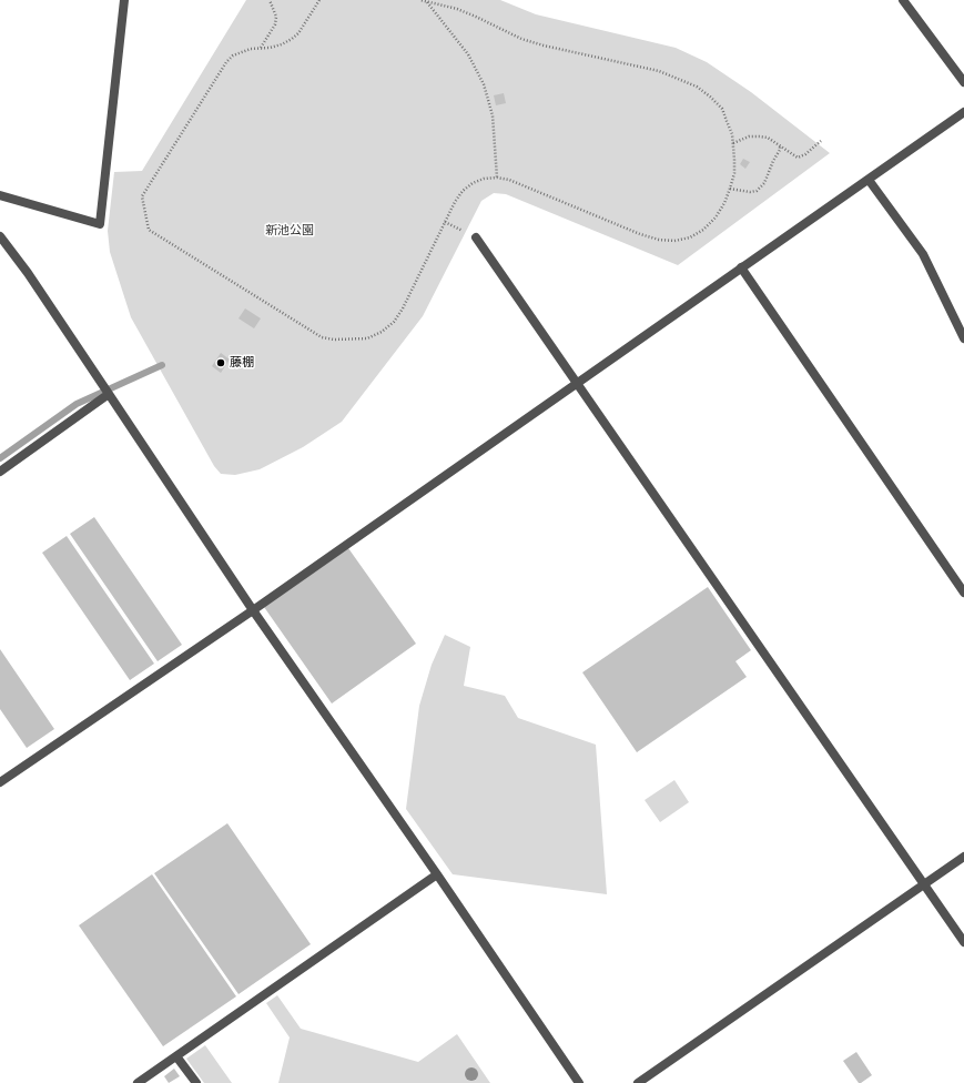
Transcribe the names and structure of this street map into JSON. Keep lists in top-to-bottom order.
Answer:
{
  "parks": ["新池公園"],
  "places": ["藤棚"]
}
